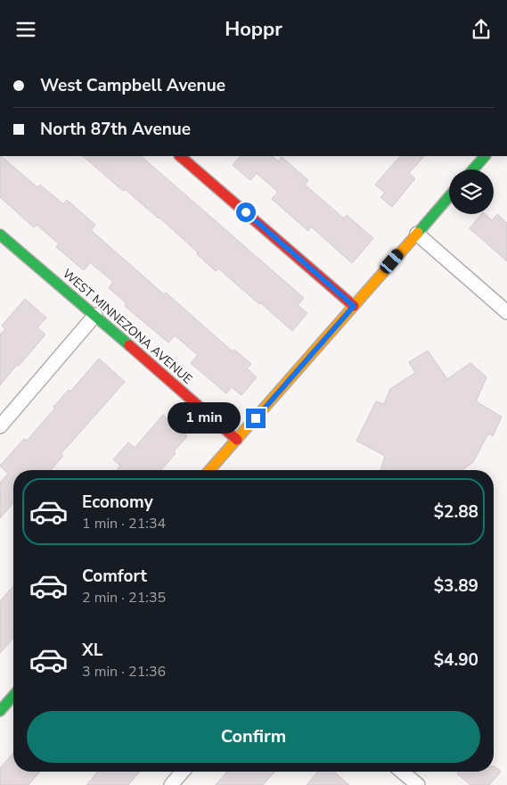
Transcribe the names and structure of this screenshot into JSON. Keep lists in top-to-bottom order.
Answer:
{
  "streets": {
    "street": ["WEST MINNEZONA AVENUE"]
  },
  "page": {
    "header": "Hoppr",
    "banner": ["West Campbell Avenue", "North 87th Avenue"],
    "bubble": "1 min",
    "list": [
      {
        "name": "Economy",
        "note": "1 min · 21:34",
        "value": "$2.88"
      },
      {
        "name": "Comfort",
        "note": "2 min · 21:35",
        "value": "$3.89"
      },
      {
        "name": "XL",
        "note": "3 min · 21:36",
        "value": "$4.90"
      }
    ],
    "buttons": "Confirm"
  }
}
